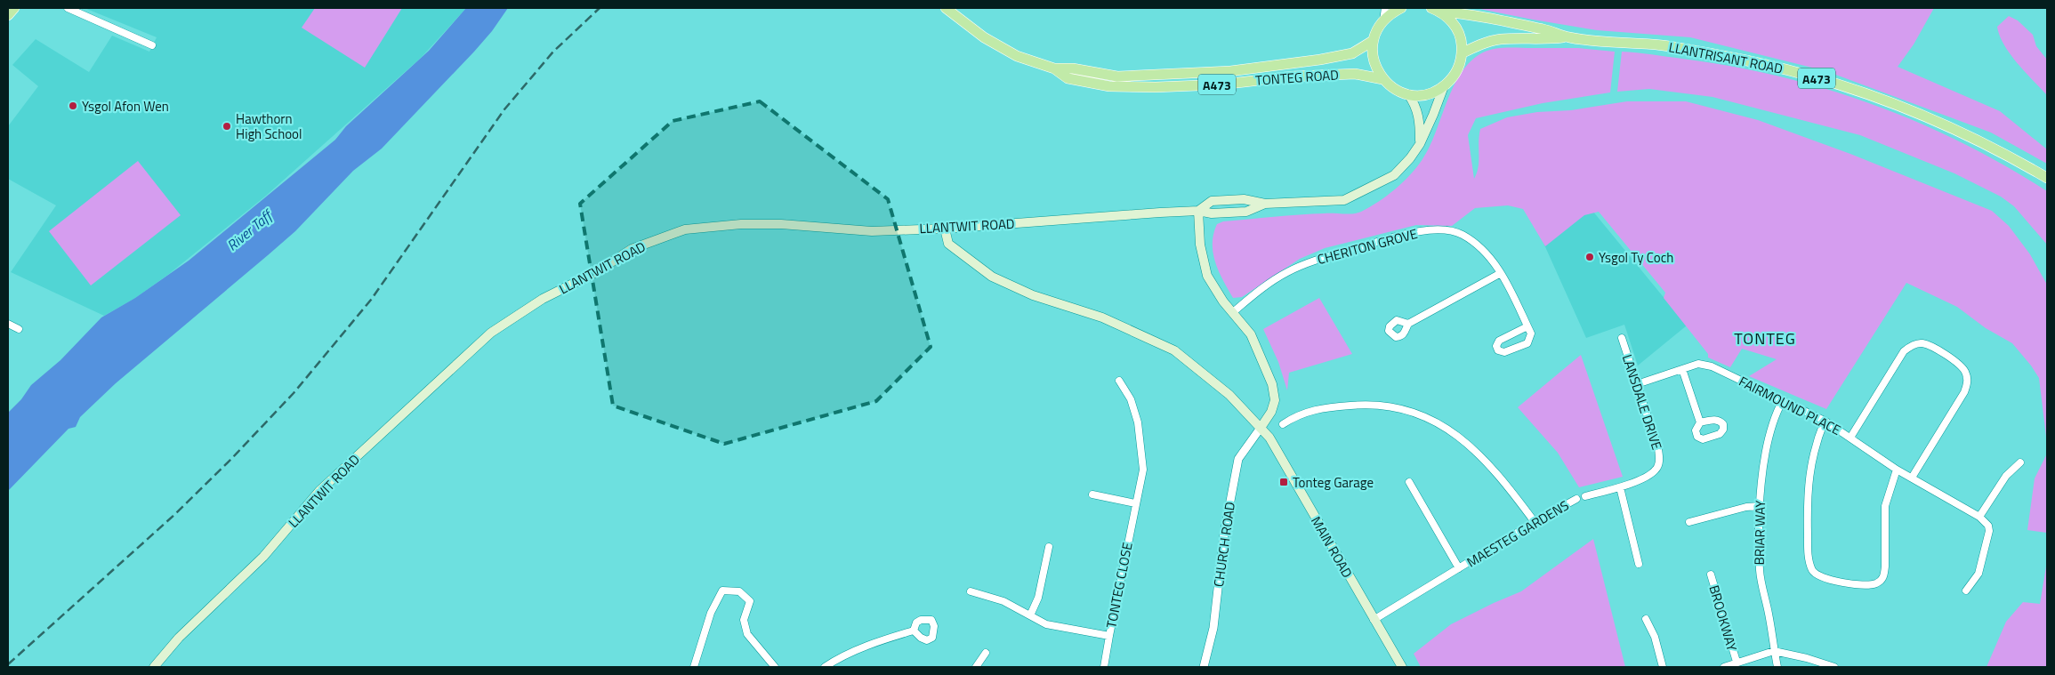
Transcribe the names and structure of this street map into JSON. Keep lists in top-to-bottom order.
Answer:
{
  "streets": {
    "main road": [
      "LLANTRISANT ROAD",
      "TONTEG ROAD",
      "A473",
      "LLANTWIT ROAD",
      "MAIN ROAD"
    ],
    "street": [
      "CHERITON GROVE",
      "LANSDALE DRIVE",
      "FAIRMOUND PLACE",
      "BRIAR WAY",
      "MAESTEG GARDENS",
      "CHURCH ROAD",
      "TONTEG CLOSE",
      "BROOKWAY"
    ]
  },
  "crossings": [
    ["LLANTWIT ROAD", "MAIN ROAD"],
    ["LANSDALE DRIVE", "FAIRMOUND PLACE"],
    ["FAIRMOUND PLACE", "BRIAR WAY"],
    ["MAESTEG GARDENS", "MAIN ROAD"],
    ["CHURCH ROAD", "MAIN ROAD"]
  ],
  "districts": ["TONTEG"],
  "water": ["River Taff"],
  "places": {
    "other": ["Ysgol Afon Wen", "Hawthorn High School", "Ysgol Ty Coch"],
    "transit": ["Tonteg Garage"]
  }
}
